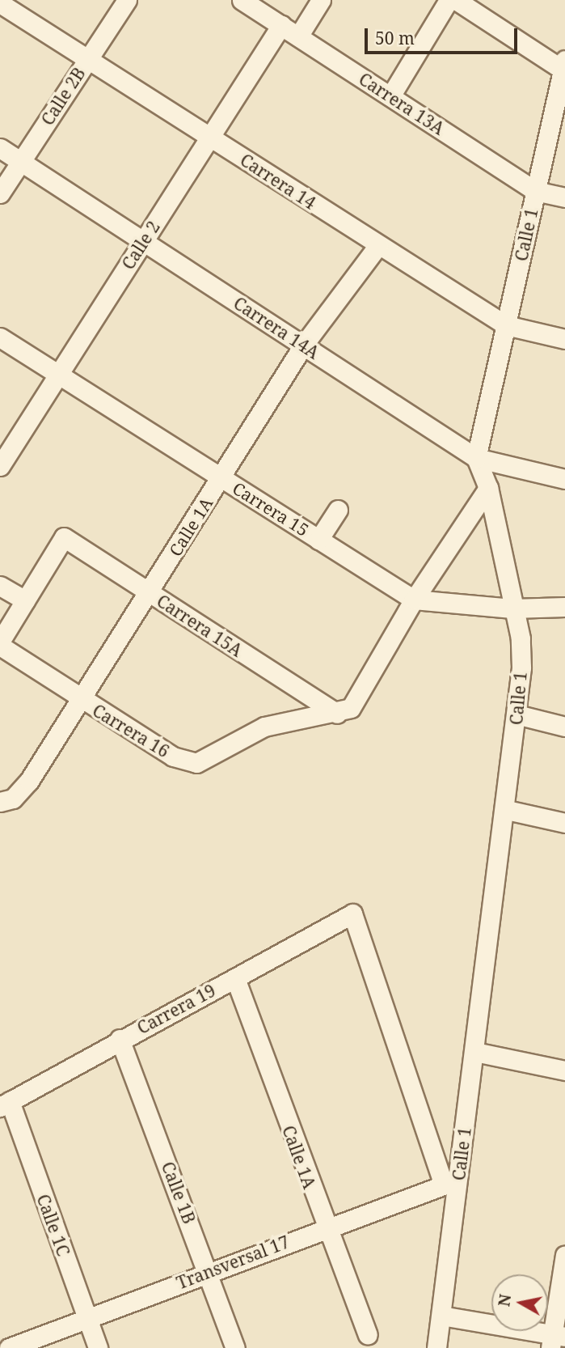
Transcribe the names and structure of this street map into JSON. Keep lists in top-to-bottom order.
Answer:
{
  "streets": {
    "street": [
      "Calle 2B",
      "Carrera 13A",
      "Carrera 14",
      "Calle 1",
      "Calle 2",
      "Carrera 14A",
      "Carrera 15",
      "Calle 1A",
      "Carrera 15A",
      "Carrera 16",
      "Carrera 19",
      "Calle 1B",
      "Calle 1C",
      "Transversal 17"
    ]
  },
  "crossings": [
    ["Calle 2B", "Carrera 14"],
    ["Calle 2B", "Carrera 14A"],
    ["Carrera 13A", "Calle 1"],
    ["Carrera 13A", "Calle 2"],
    ["Carrera 14", "Calle 1"],
    ["Carrera 14", "Calle 2"],
    ["Carrera 14", "Calle 1A"],
    ["Calle 1", "Carrera 14A"],
    ["Calle 1", "Carrera 15"],
    ["Calle 1", "Carrera 19"],
    ["Calle 1", "Transversal 17"],
    ["Calle 2", "Carrera 14A"],
    ["Calle 2", "Carrera 15"],
    ["Carrera 14A", "Calle 1A"],
    ["Carrera 15", "Calle 1A"],
    ["Calle 1A", "Carrera 15A"],
    ["Calle 1A", "Carrera 16"],
    ["Calle 1A", "Carrera 19"],
    ["Calle 1A", "Transversal 17"],
    ["Carrera 15A", "Carrera 16"],
    ["Carrera 19", "Calle 1B"],
    ["Carrera 19", "Calle 1C"],
    ["Calle 1B", "Transversal 17"],
    ["Calle 1C", "Transversal 17"]
  ],
  "scale_bar": "50 m",
  "north": "left"
}
